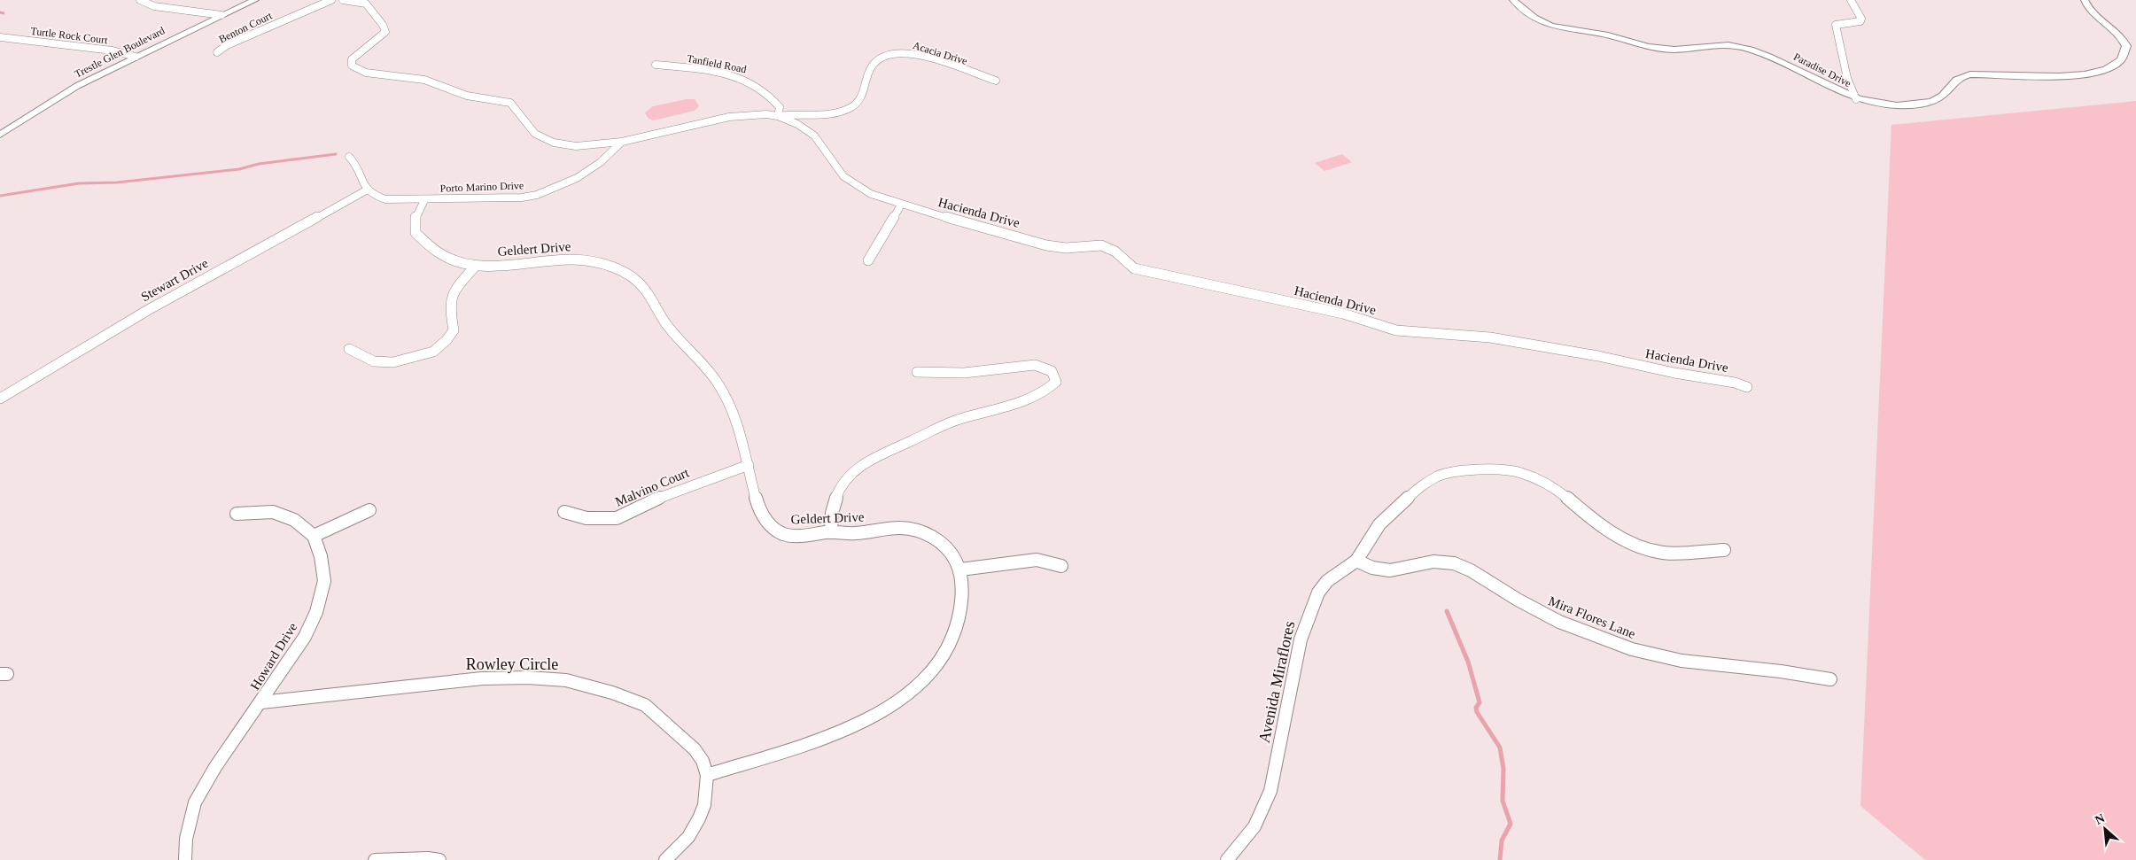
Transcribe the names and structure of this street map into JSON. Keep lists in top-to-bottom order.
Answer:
{
  "streets": {
    "street": [
      "Benton Court",
      "Turtle Rock Court",
      "Trestle Glen Boulevard",
      "Acacia Drive",
      "Tanfield Road",
      "Paradise Drive",
      "Porto Marino Drive",
      "Hacienda Drive",
      "Geldert Drive",
      "Stewart Drive",
      "Malvino Court",
      "Mira Flores Lane",
      "Howard Drive",
      "Rowley Circle",
      "Avenida Miraflores"
    ]
  },
  "crossings": [
    ["Turtle Rock Court", "Trestle Glen Boulevard"],
    ["Acacia Drive", "Tanfield Road"],
    ["Acacia Drive", "Hacienda Drive"],
    ["Tanfield Road", "Hacienda Drive"],
    ["Porto Marino Drive", "Hacienda Drive"],
    ["Porto Marino Drive", "Geldert Drive"],
    ["Porto Marino Drive", "Stewart Drive"],
    ["Geldert Drive", "Malvino Court"],
    ["Geldert Drive", "Rowley Circle"],
    ["Mira Flores Lane", "Avenida Miraflores"],
    ["Howard Drive", "Rowley Circle"]
  ],
  "north": "top left"
}
